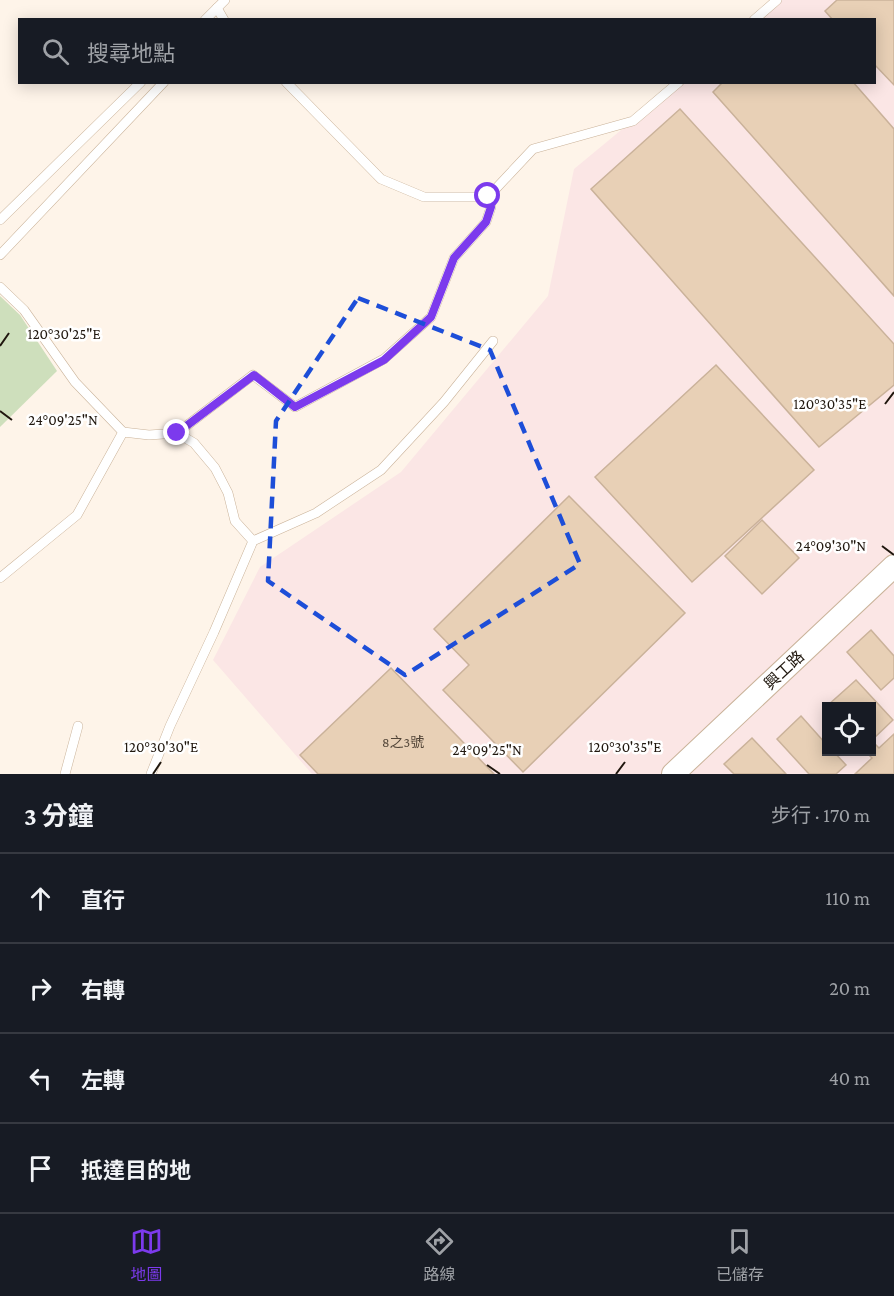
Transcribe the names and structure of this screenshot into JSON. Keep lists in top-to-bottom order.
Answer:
{
  "streets": {
    "street": ["興工路"]
  },
  "house_numbers": ["8之3號"],
  "page": {
    "search": "搜尋地點",
    "heading": ["3 分鐘", "步行 · 170 m"],
    "list": [
      ["直行", "110 m"],
      ["右轉", "20 m"],
      ["左轉", "40 m"],
      "抵達目的地"
    ],
    "nav": ["地圖", "路線", "已儲存"]
  },
  "coordinates": [
    "120°30'25\"E",
    "120°30'35\"E",
    "24°09'25\"N",
    "24°09'30\"N",
    "120°30'30\"E"
  ]
}
